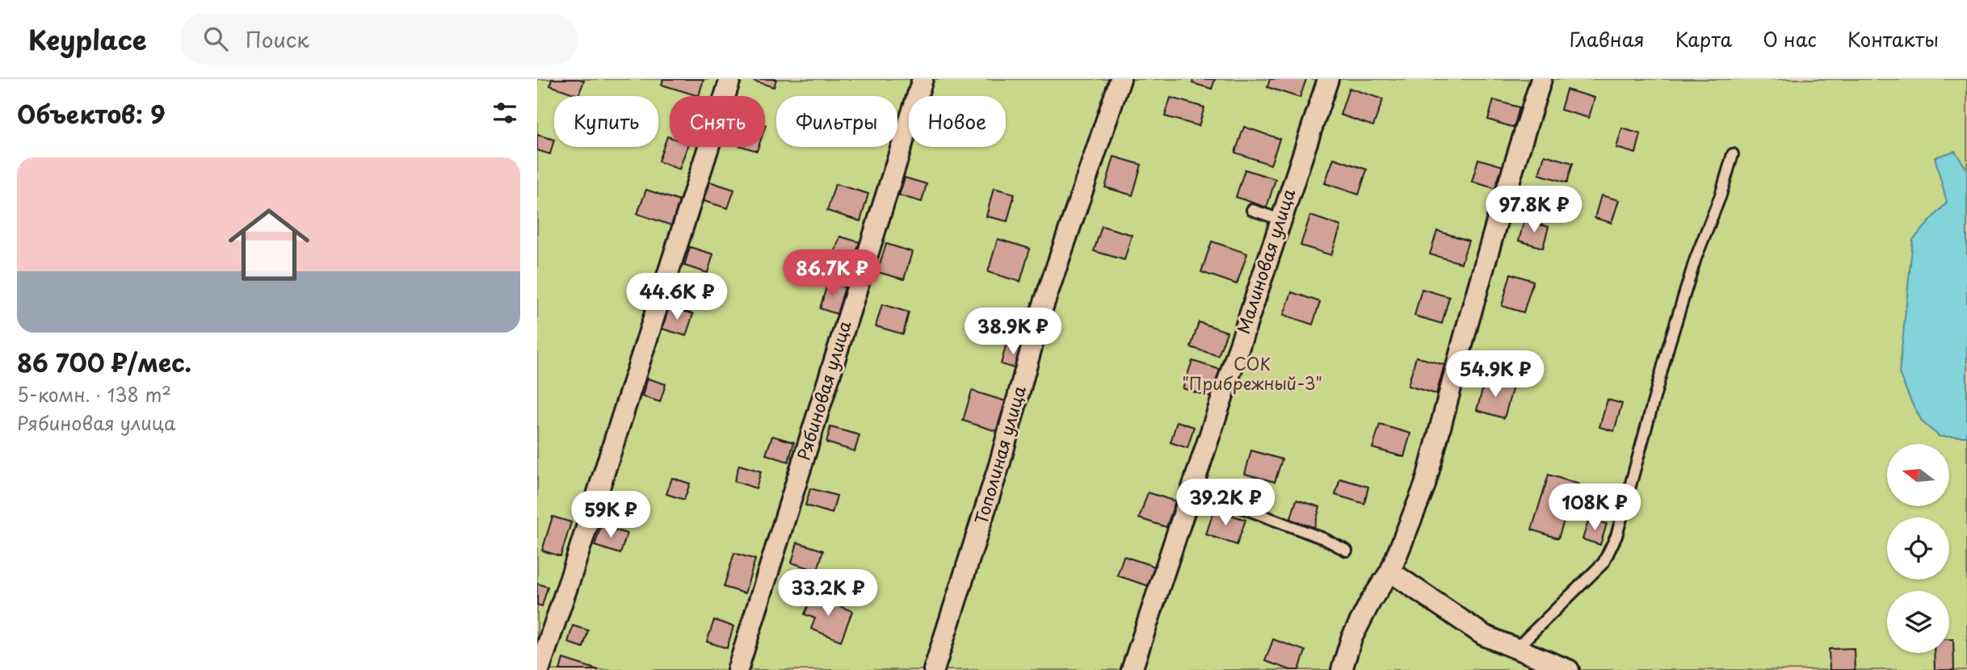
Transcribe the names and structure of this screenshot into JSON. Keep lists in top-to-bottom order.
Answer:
{
  "streets": {
    "street": ["Малиновая улица", "Рябиновая улица", "Тополиная улица"]
  },
  "parks": ["СОК \"Прибрежный-3\""],
  "north": "left",
  "page": {
    "header": "Keyplace",
    "search": "Поиск",
    "nav": [
      "Главная",
      "Карта",
      "О нас",
      "Контакты"
    ],
    "heading": "Объектов: 9",
    "chip": [
      "Купить",
      "Снять",
      "Фильтры",
      "Новое"
    ],
    "list": [
      {
        "name": "86 700 ₽/мес.",
        "note": "5-комн. · 138 m² · Рябиновая улица"
      }
    ],
    "price": [
      "97.8K ₽",
      "86.7K ₽",
      "44.6K ₽",
      "38.9K ₽",
      "54.9K ₽",
      "39.2K ₽",
      "108K ₽",
      "59K ₽",
      "33.2K ₽"
    ]
  }
}
